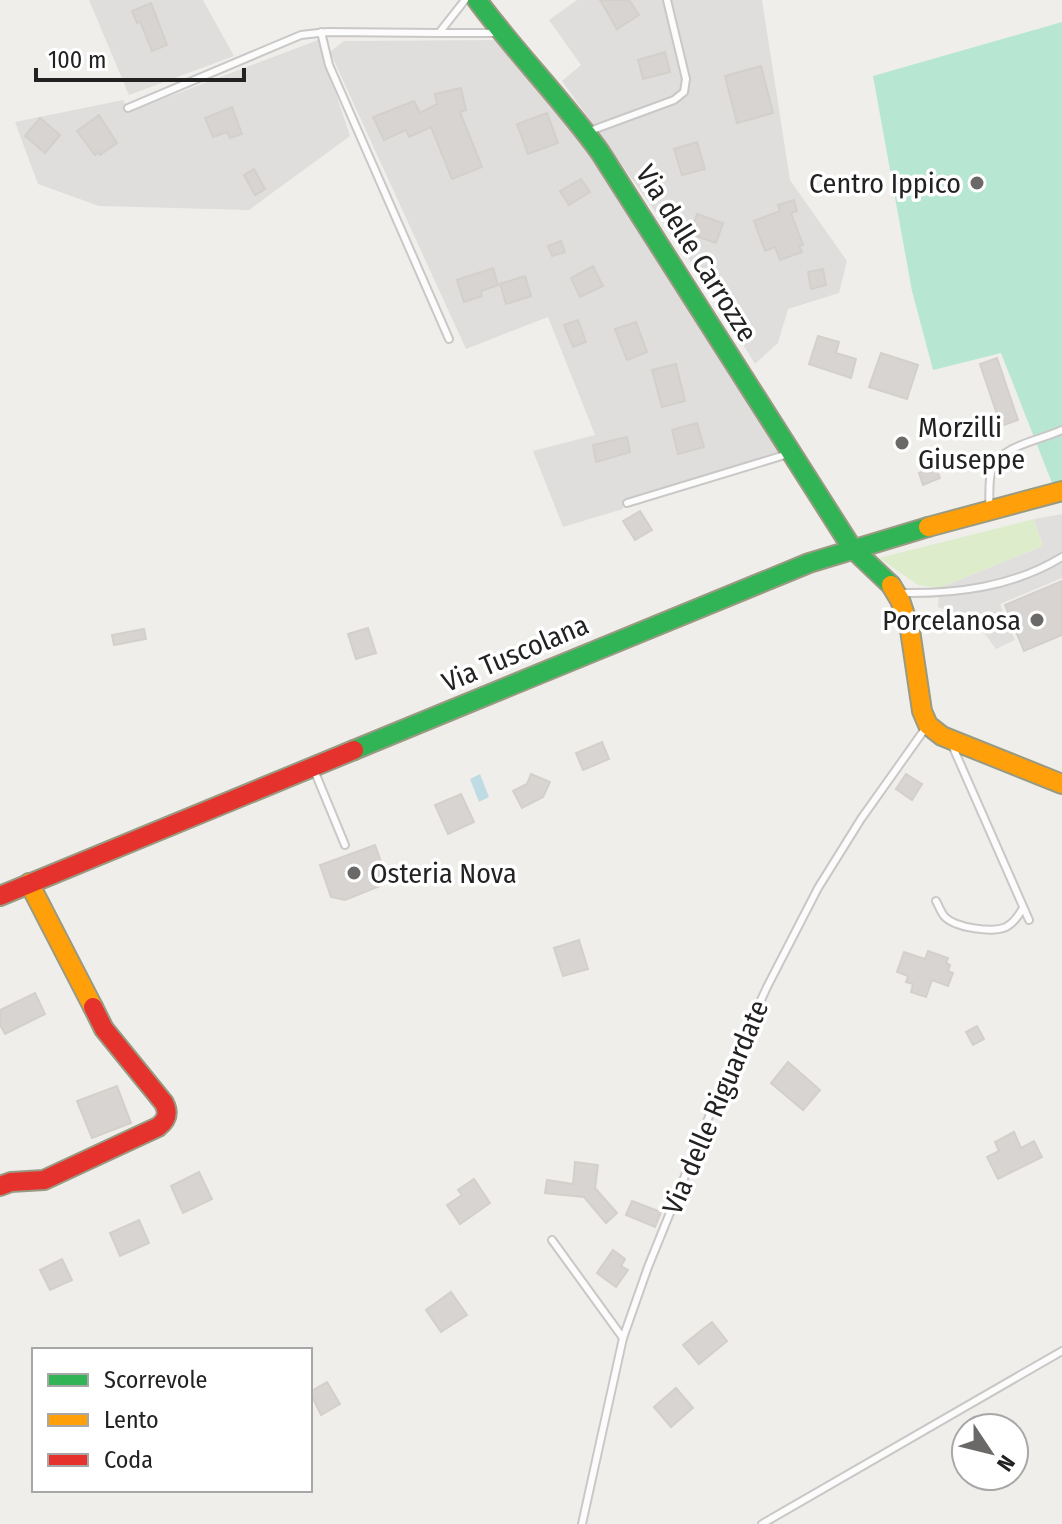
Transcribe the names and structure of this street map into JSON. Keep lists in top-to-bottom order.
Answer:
{
  "streets": {
    "street": ["Via delle Carrozze", "Via Tuscolana"],
    "lane": ["Via delle Riguardate"]
  },
  "crossings": [
    ["Via delle Carrozze", "Via Tuscolana"]
  ],
  "places": [
    "Centro Ippico",
    "Morzilli Giuseppe",
    "Porcelanosa",
    "Osteria Nova"
  ],
  "legend": ["Scorrevole", "Lento", "Coda"],
  "scale_bar": "100 m",
  "north": "bottom right"
}
